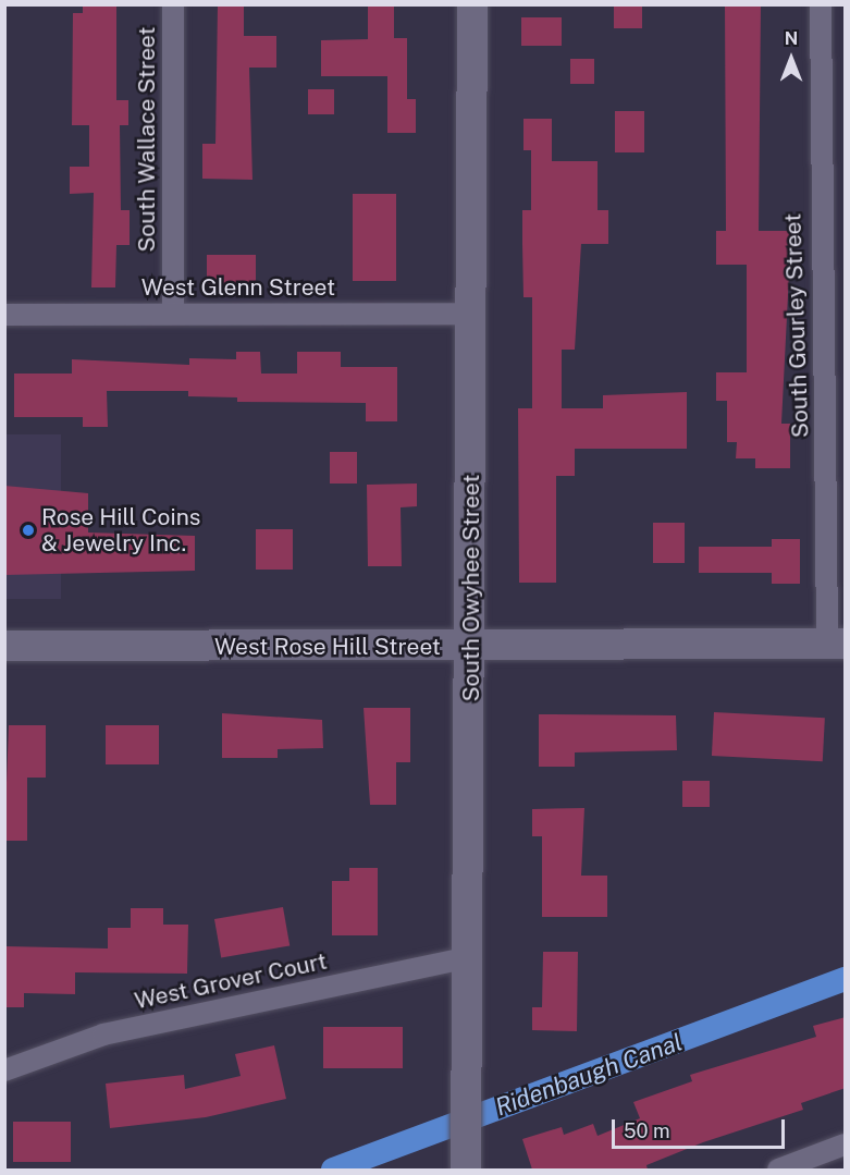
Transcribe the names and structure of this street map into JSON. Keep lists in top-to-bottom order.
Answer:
{
  "streets": {
    "street": [
      "South Wallace Street",
      "West Glenn Street",
      "South Gourley Street",
      "South Owyhee Street",
      "West Rose Hill Street",
      "West Grover Court"
    ]
  },
  "crossings": [
    ["South Wallace Street", "West Glenn Street"],
    ["West Glenn Street", "South Owyhee Street"],
    ["South Gourley Street", "West Rose Hill Street"],
    ["South Owyhee Street", "West Rose Hill Street"],
    ["South Owyhee Street", "West Grover Court"]
  ],
  "water": ["Ridenbaugh Canal"],
  "places": ["Rose Hill Coins & Jewelry Inc."],
  "scale_bar": "50 m",
  "north": "top"
}
